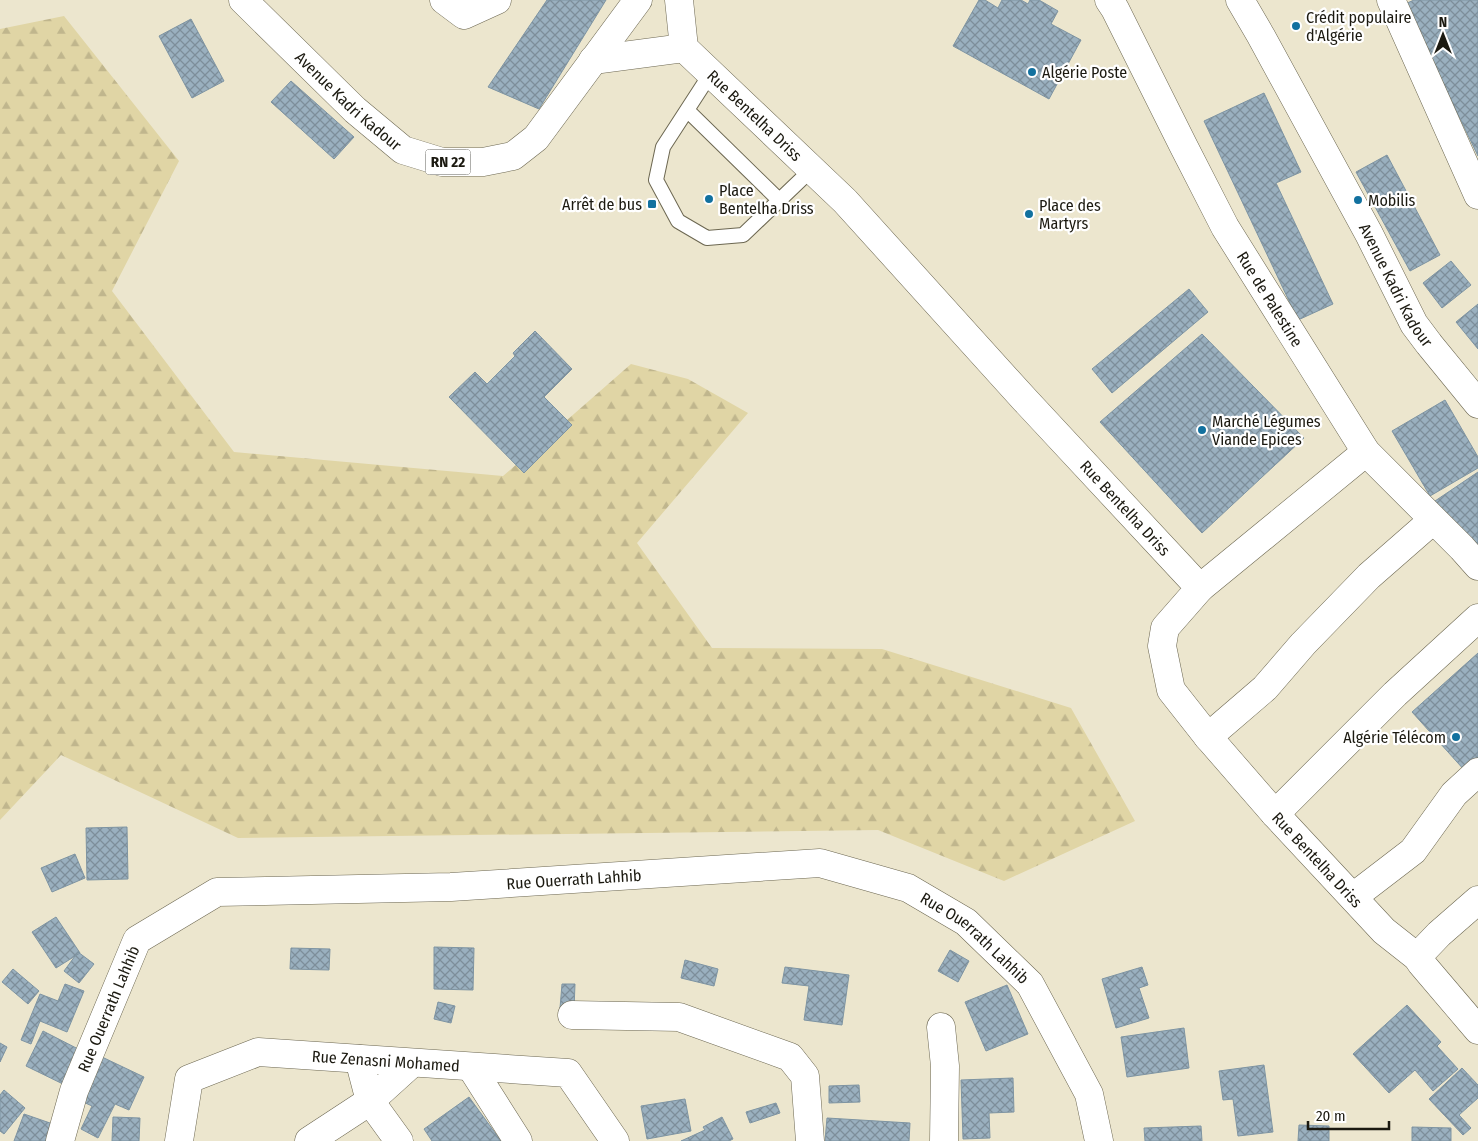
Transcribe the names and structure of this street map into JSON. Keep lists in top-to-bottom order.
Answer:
{
  "streets": {
    "street": [
      "Avenue Kadri Kadour",
      "Rue Bentelha Driss",
      "RN 22",
      "Rue de Palestine",
      "Rue Ouerrath Lahhib",
      "Rue Zenasni Mohamed"
    ]
  },
  "places": {
    "other": [
      "Crédit populaire d'Algérie",
      "Algérie Poste",
      "Place Bentelha Driss",
      "Mobilis",
      "Place des Martyrs",
      "Marché Légumes Viande Epices",
      "Algérie Télécom"
    ],
    "transit": ["Arrêt de bus"]
  },
  "scale_bar": "20 m",
  "north": "top"
}
